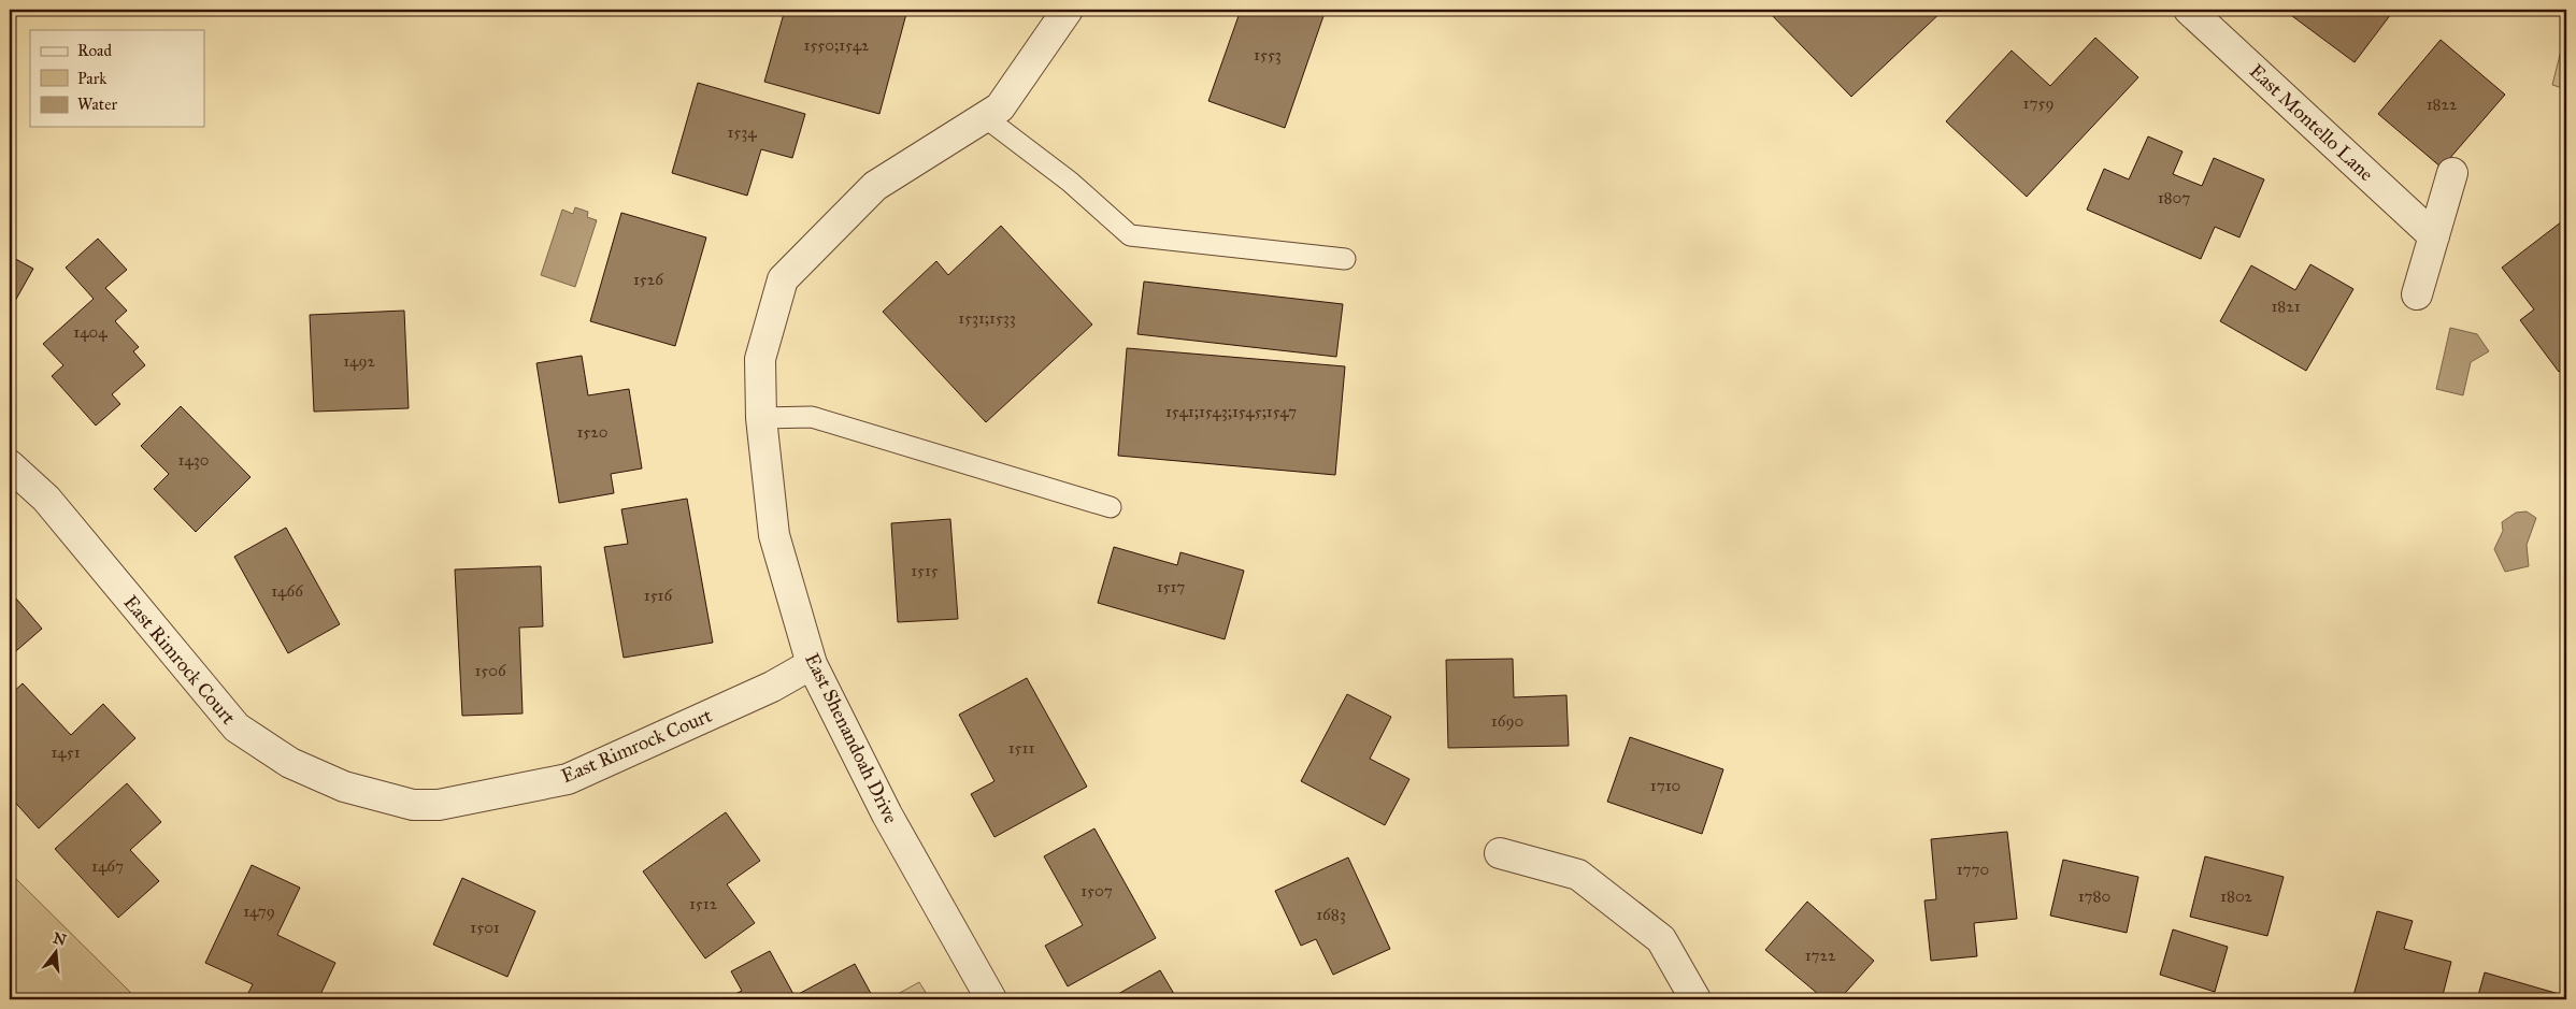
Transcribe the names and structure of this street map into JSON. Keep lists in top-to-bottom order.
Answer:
{
  "streets": {
    "street": ["East Montello Lane", "East Rimrock Court", "East Shenandoah Drive"]
  },
  "crossings": [
    ["East Rimrock Court", "East Shenandoah Drive"]
  ],
  "house_numbers": [
    "1550;1542",
    "1553",
    "1759",
    "1822",
    "1534",
    "1807",
    "1526",
    "1821",
    "1531;1533",
    "1404",
    "1492",
    "1541;1543;1545;1547",
    "1520",
    "1430",
    "1515",
    "1517",
    "1466",
    "1516",
    "1506",
    "1690",
    "1511",
    "1451",
    "1710",
    "1467",
    "1770",
    "1507",
    "1780",
    "1802",
    "1512",
    "1479",
    "1683",
    "1501",
    "1722"
  ],
  "legend": ["Road", "Park", "Water"],
  "north": "top"
}
